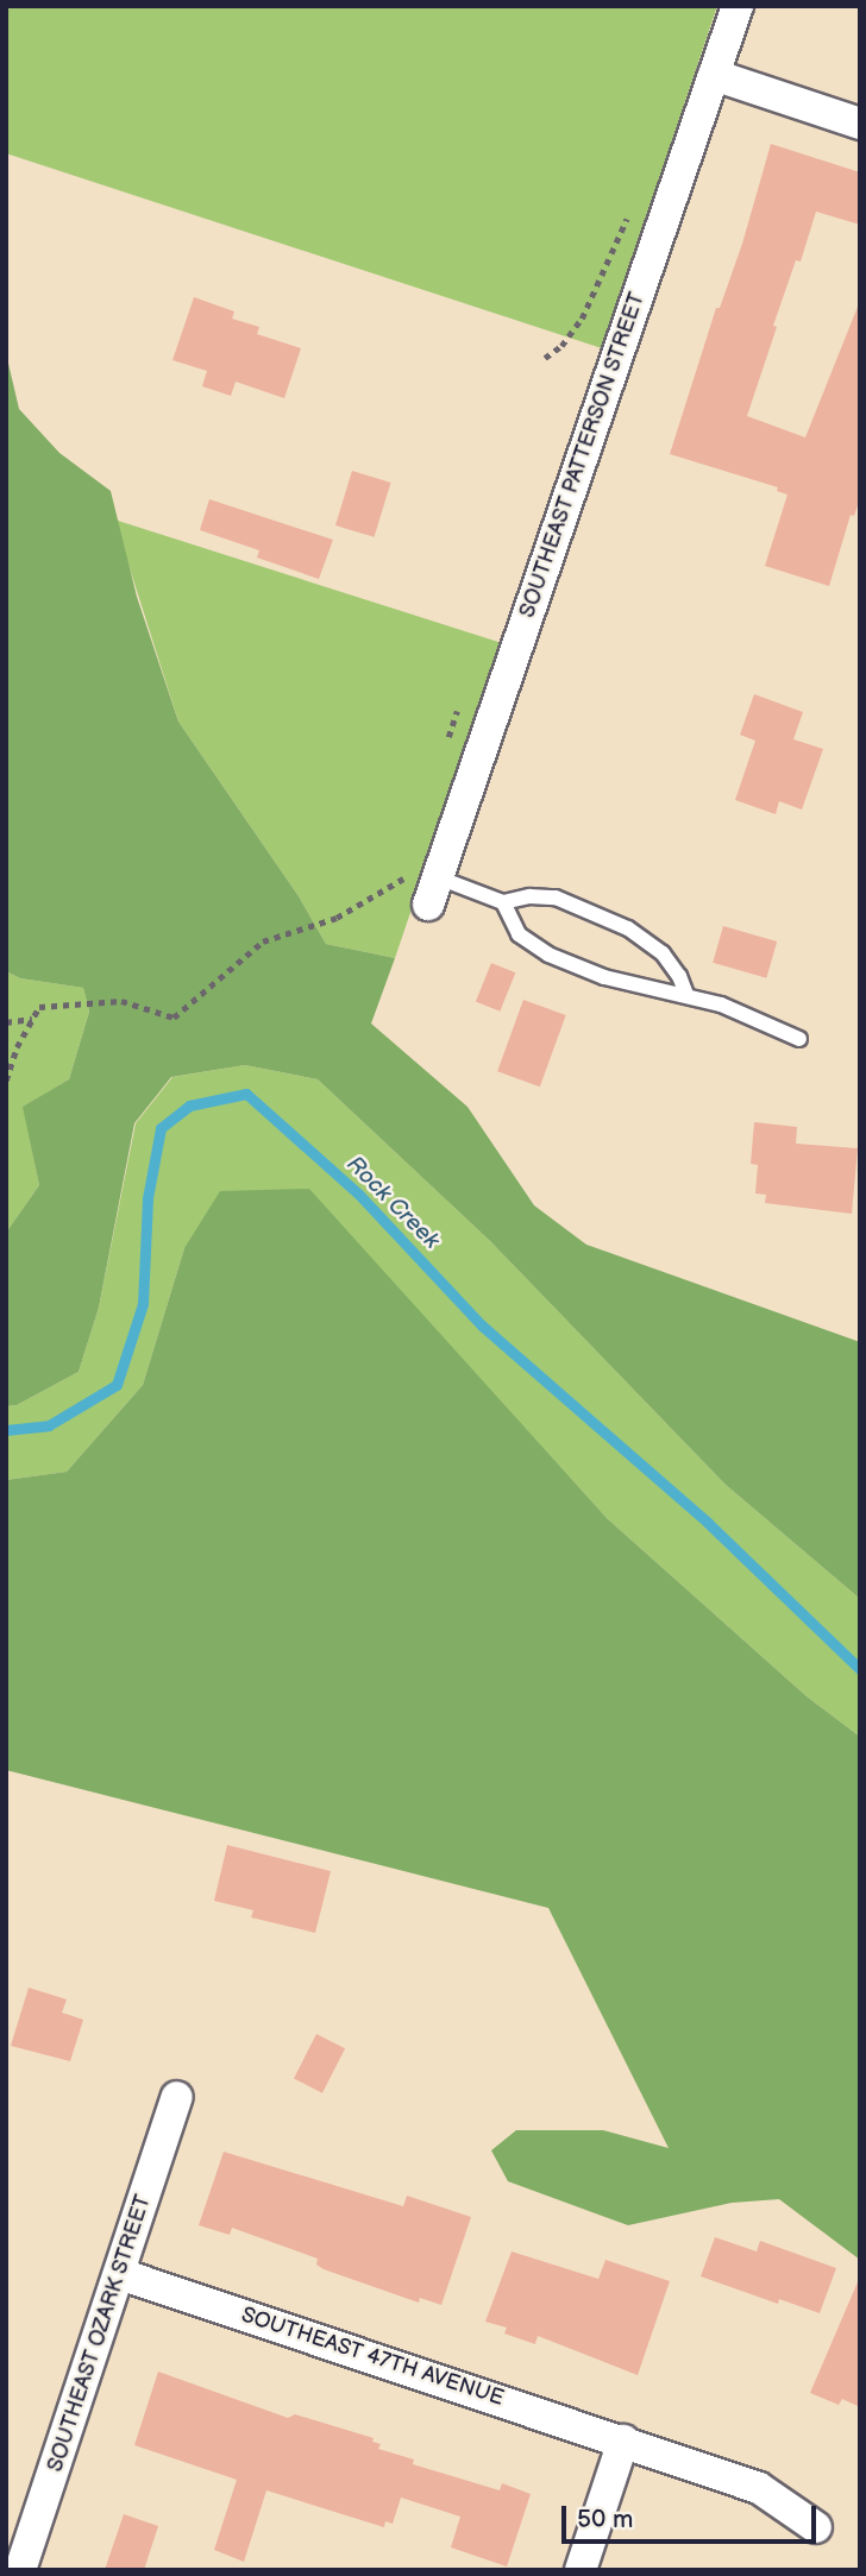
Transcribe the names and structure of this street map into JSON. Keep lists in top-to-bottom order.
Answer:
{
  "streets": {
    "street": ["SOUTHEAST PATTERSON STREET", "SOUTHEAST OZARK STREET", "SOUTHEAST 47TH AVENUE"]
  },
  "crossings": [
    ["SOUTHEAST OZARK STREET", "SOUTHEAST 47TH AVENUE"]
  ],
  "water": ["Rock Creek"],
  "scale_bar": "50 m"
}
